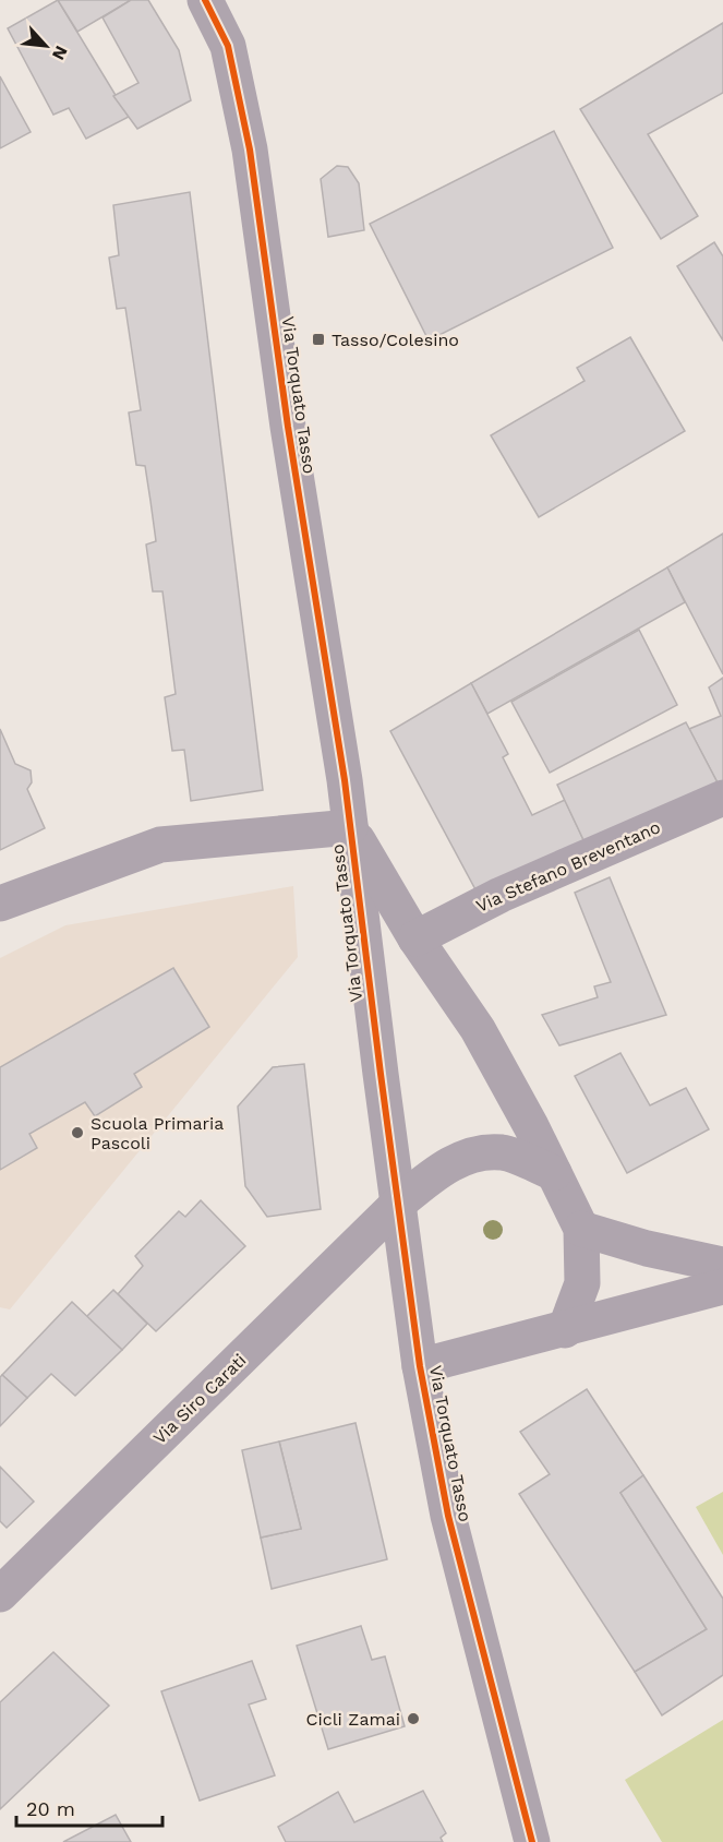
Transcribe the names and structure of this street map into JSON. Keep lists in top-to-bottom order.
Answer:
{
  "streets": {
    "street": ["Via Torquato Tasso", "Via Stefano Breventano", "Via Siro Carati"]
  },
  "crossings": [
    ["Via Torquato Tasso", "Via Stefano Breventano"],
    ["Via Torquato Tasso", "Via Siro Carati"]
  ],
  "places": {
    "transit": ["Tasso/Colesino"],
    "other": ["Scuola Primaria Pascoli", "Cicli Zamai"]
  },
  "scale_bar": "20 m",
  "north": "bottom right"
}
